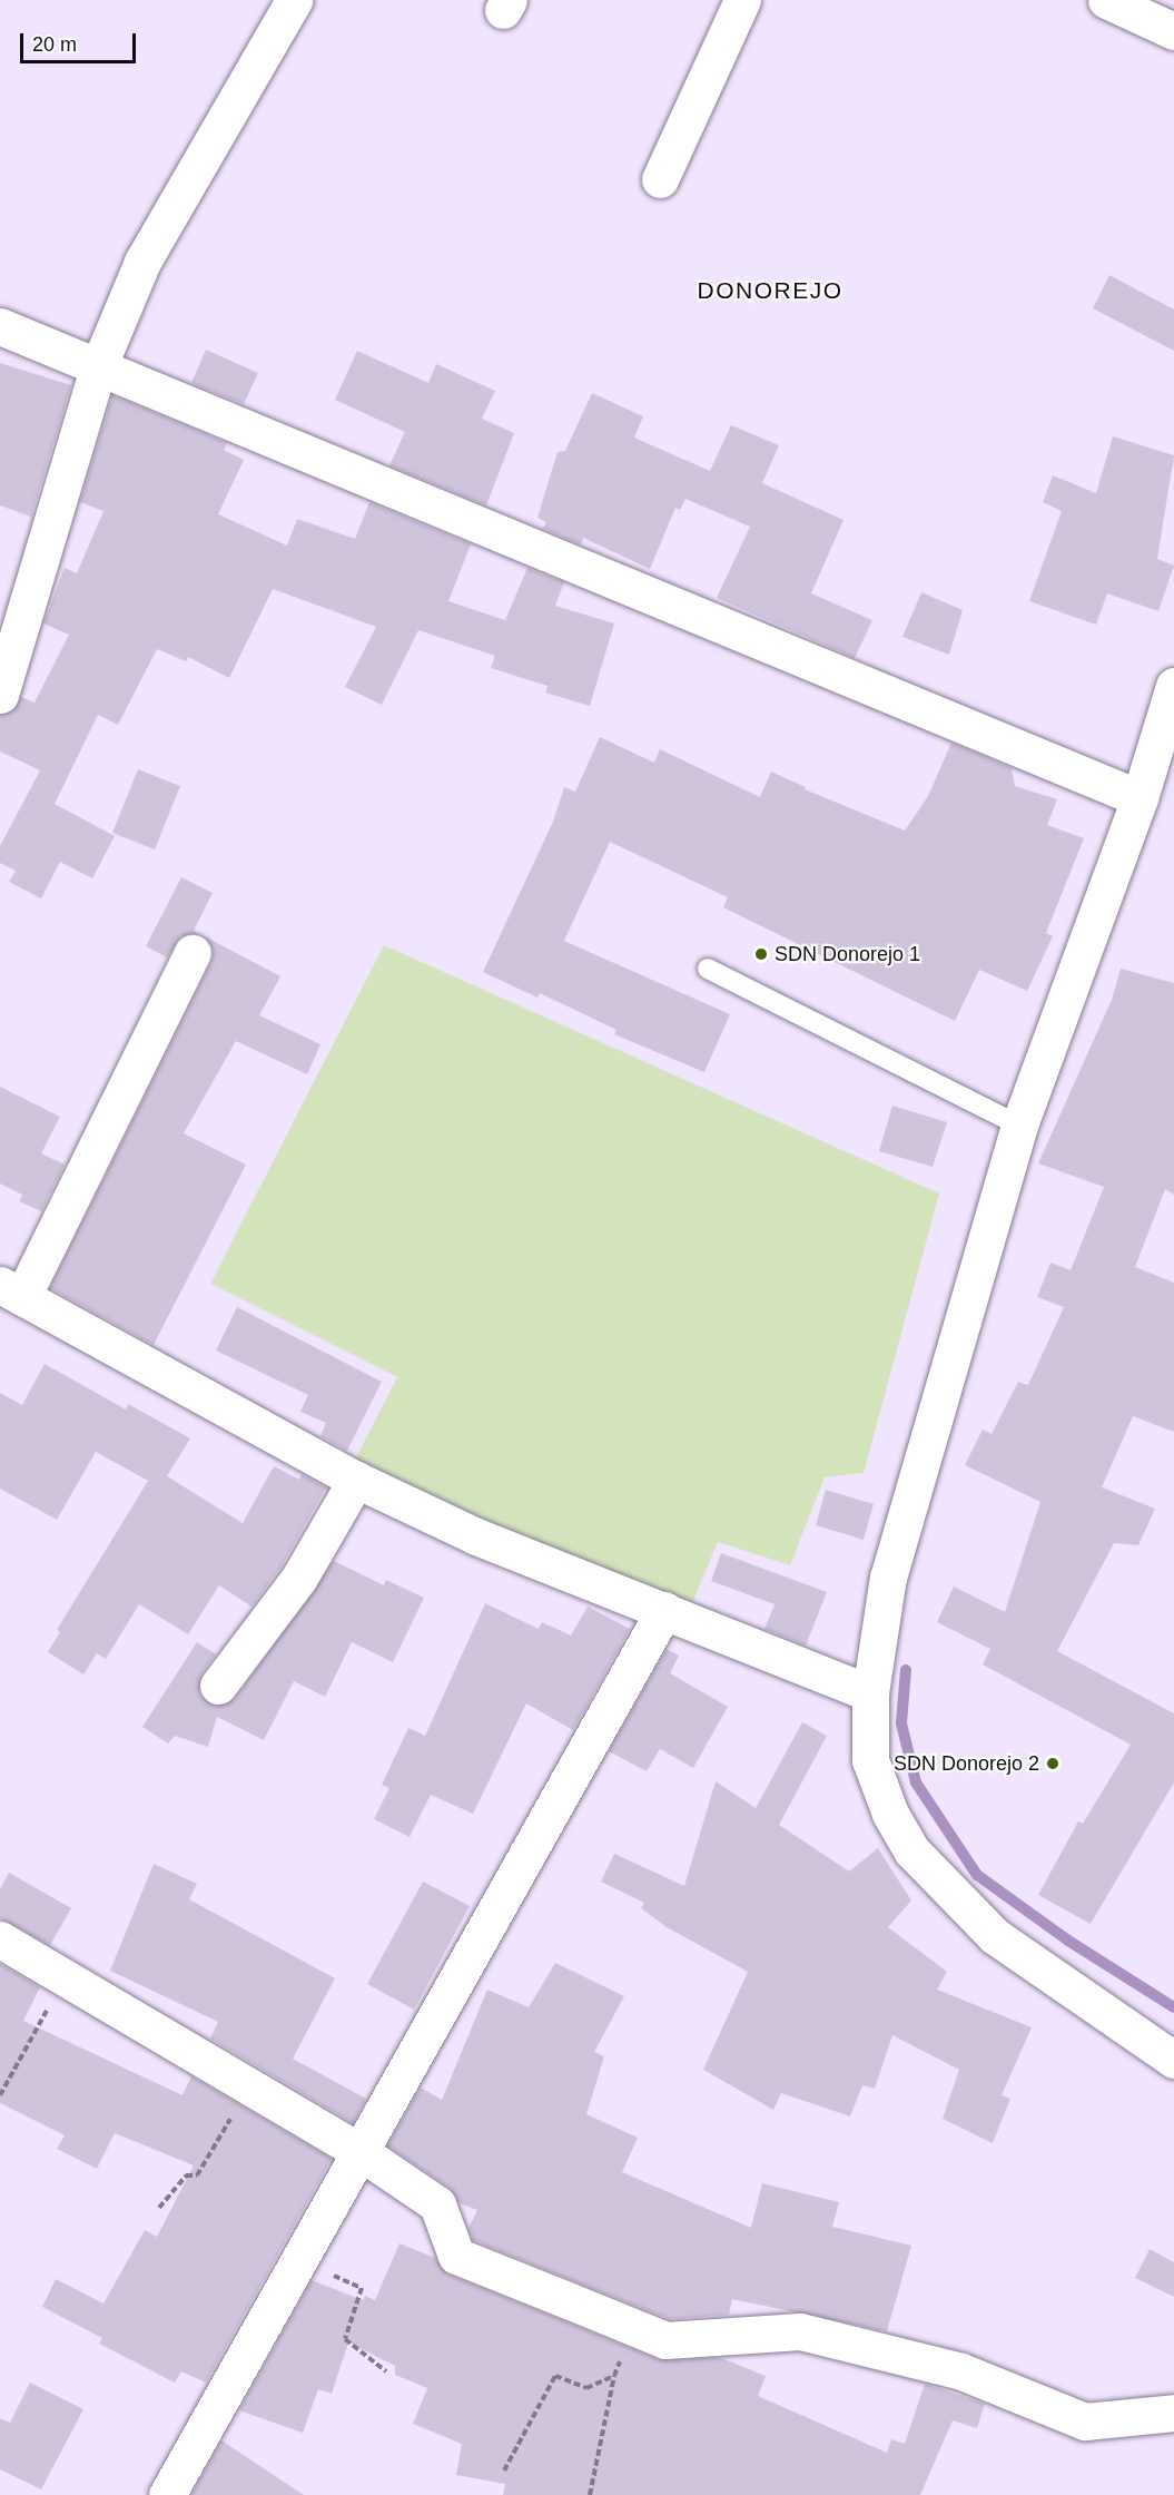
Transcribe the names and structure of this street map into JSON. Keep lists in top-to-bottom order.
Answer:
{
  "districts": ["DONOREJO"],
  "places": ["SDN Donorejo 1", "SDN Donorejo 2"],
  "scale_bar": "20 m"
}
